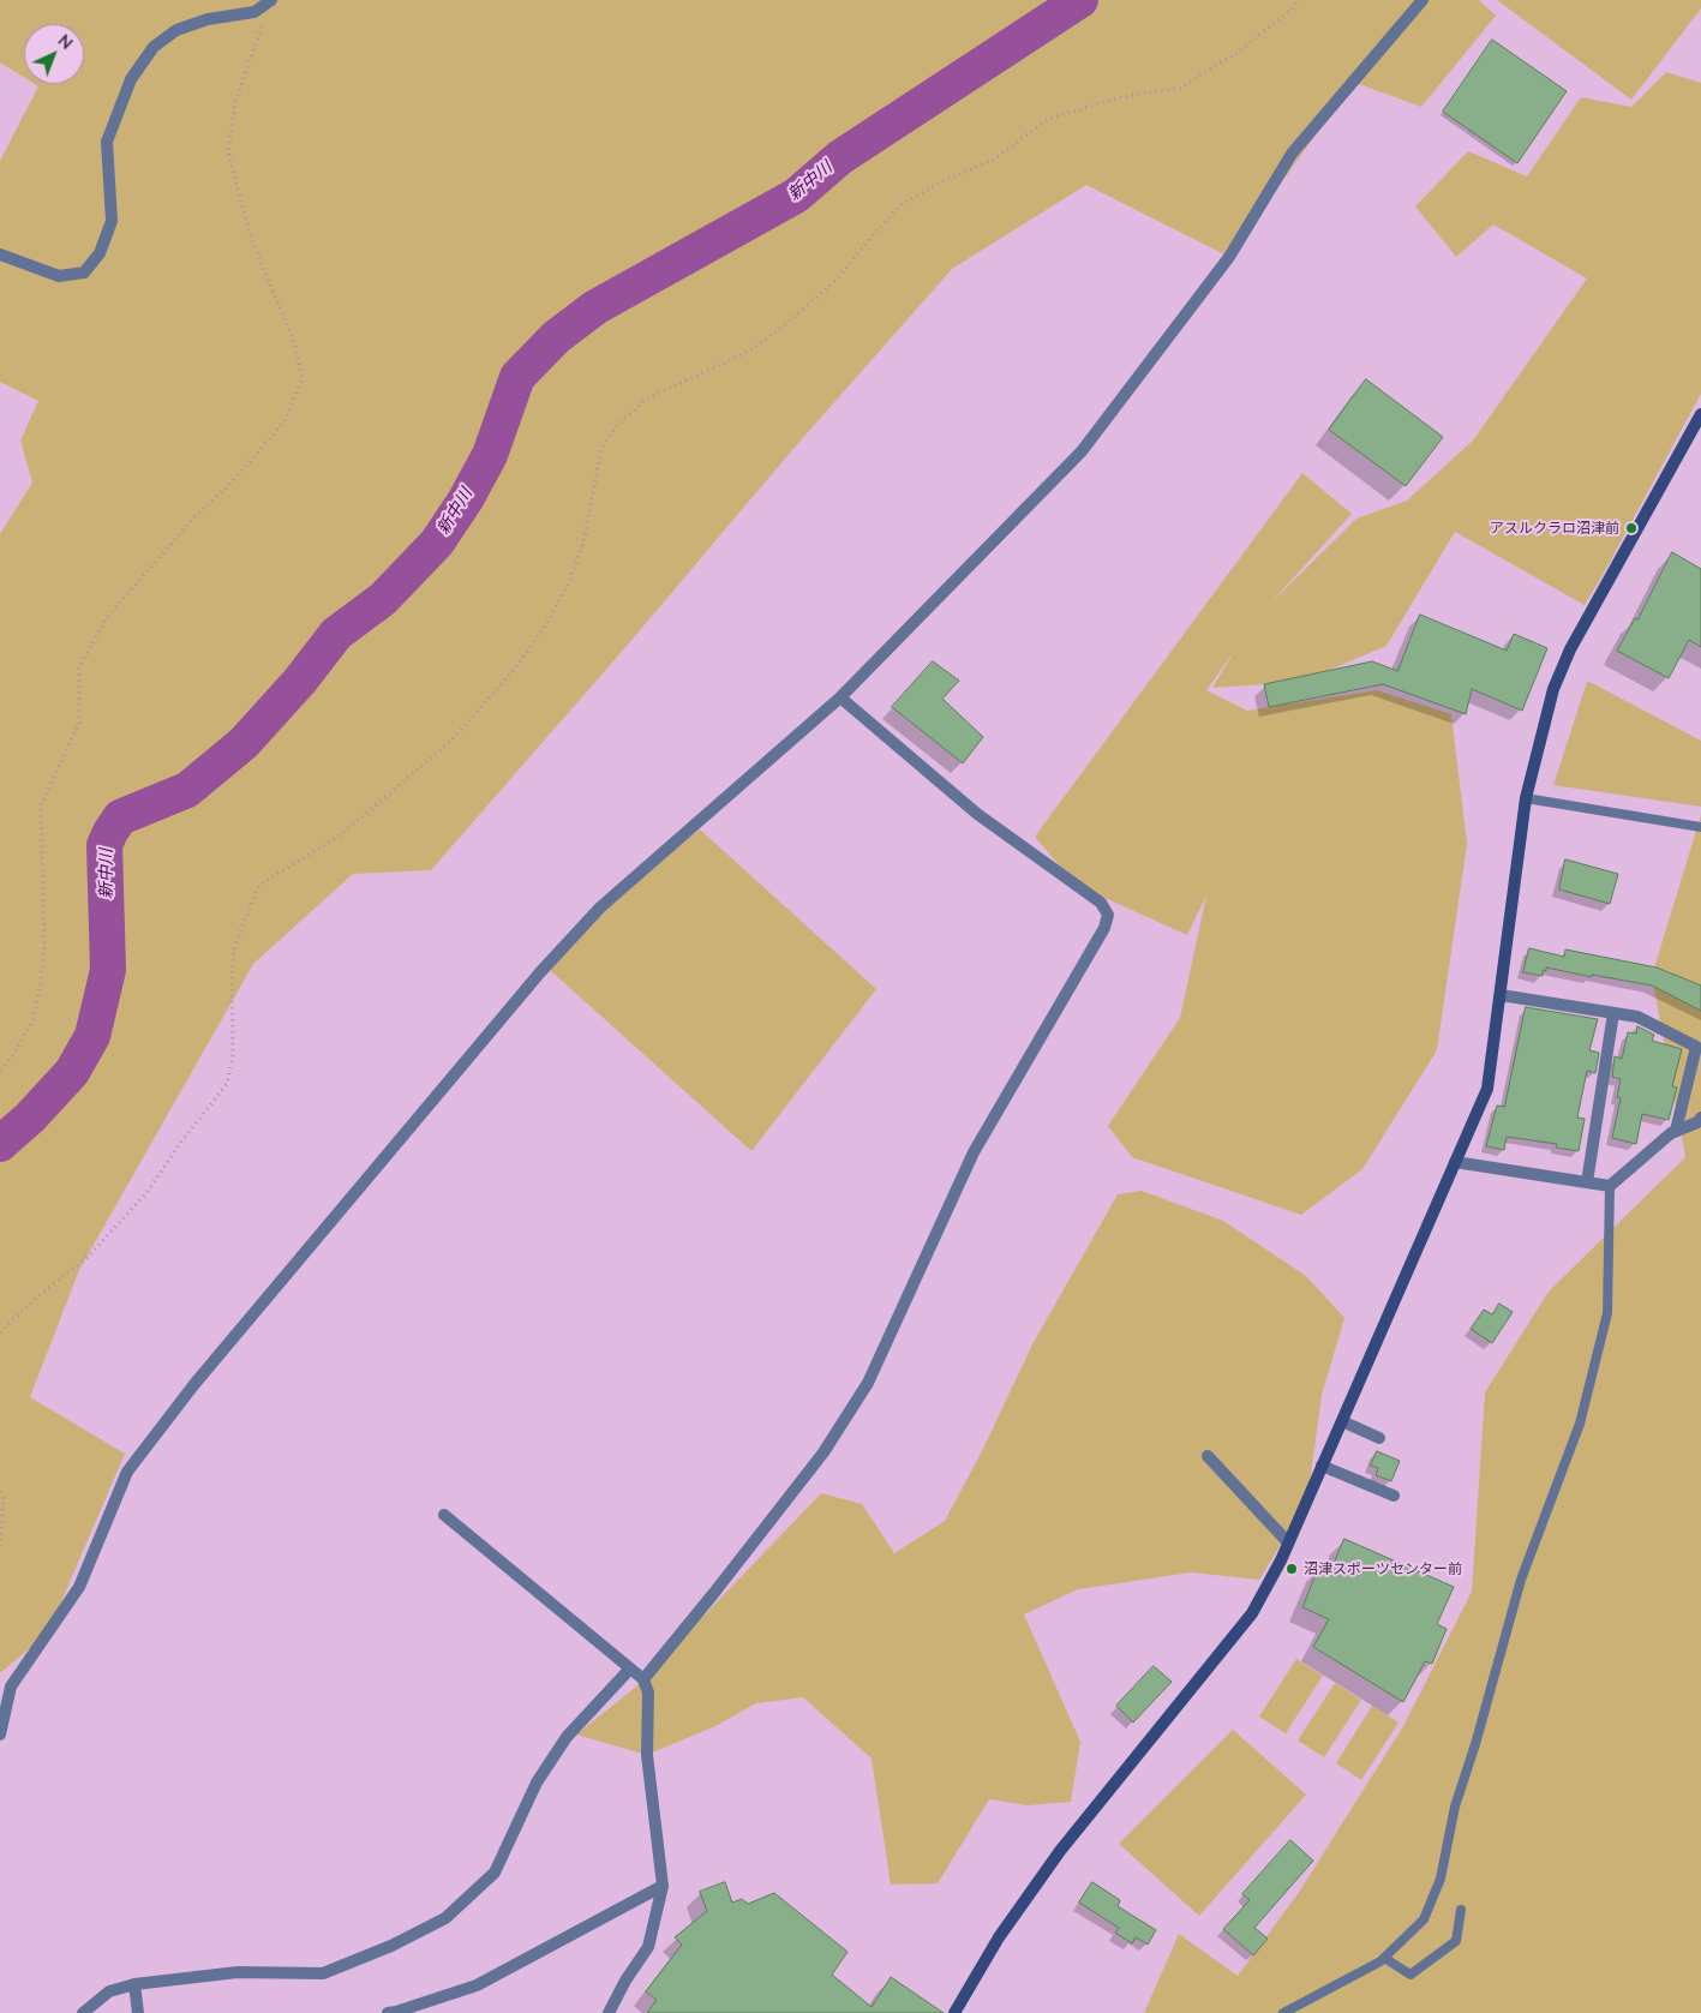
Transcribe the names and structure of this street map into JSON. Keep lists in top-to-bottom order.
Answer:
{
  "water": ["新中川"],
  "places": ["アスルクラロ沼津前", "沼津スポーツセンター前"],
  "north": "top right"
}
